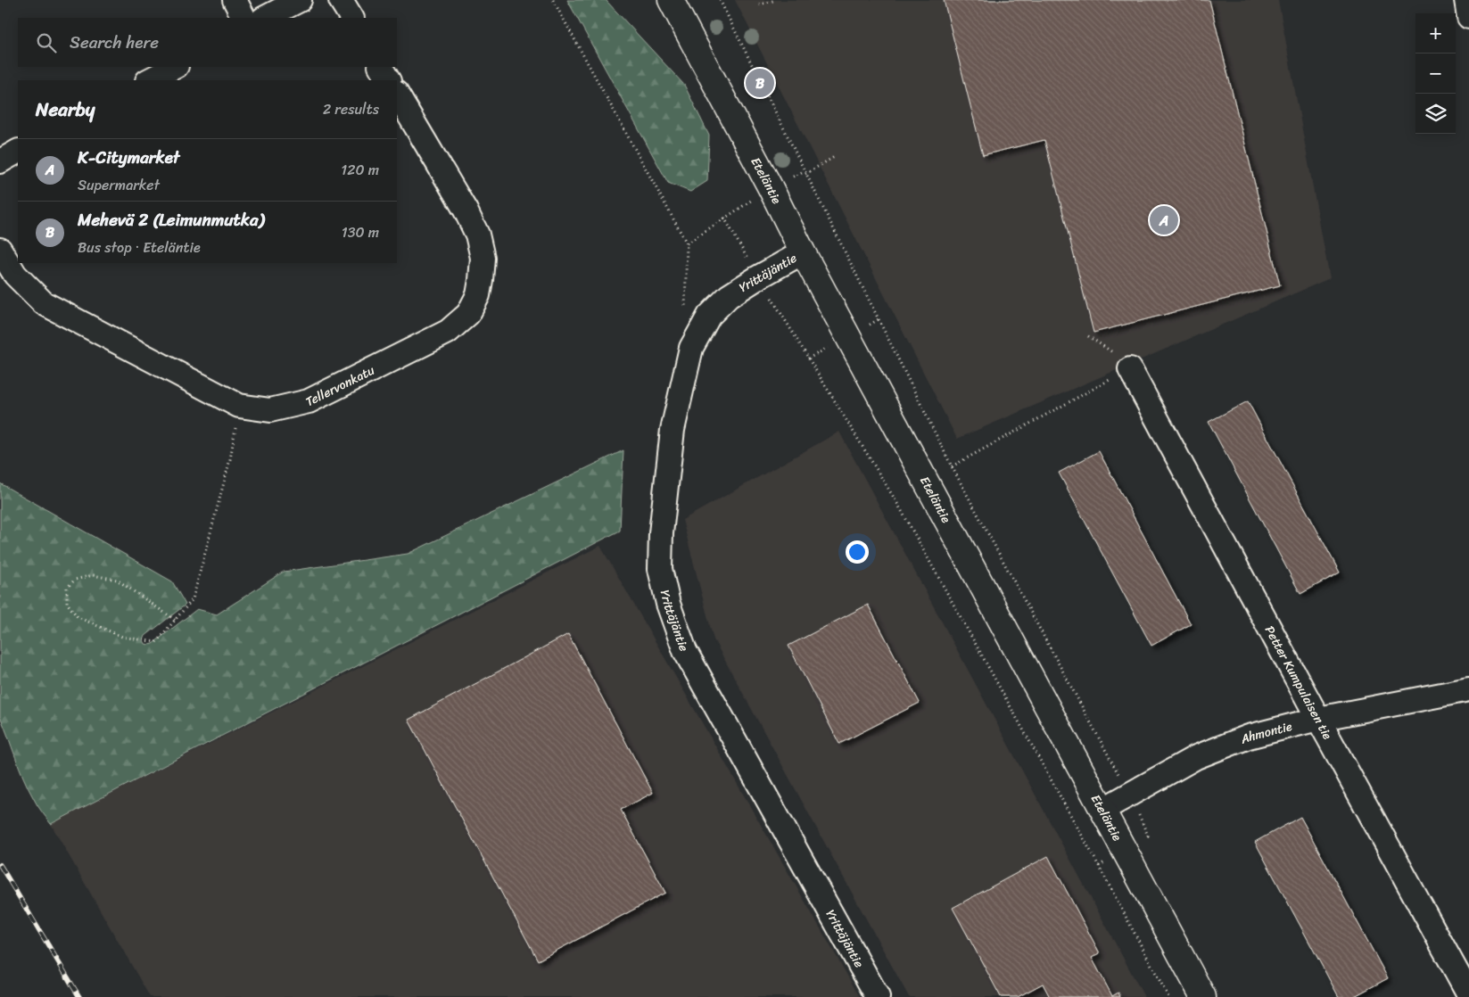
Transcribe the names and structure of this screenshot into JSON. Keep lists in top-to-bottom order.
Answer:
{
  "streets": {
    "street": [
      "Eteläntie",
      "Yrittäjäntie",
      "Tellervonkatu",
      "Petter Kumpulaisen tie",
      "Ahmontie"
    ]
  },
  "crossings": [
    ["Eteläntie", "Yrittäjäntie"],
    ["Eteläntie", "Ahmontie"],
    ["Petter Kumpulaisen tie", "Ahmontie"]
  ],
  "page": {
    "map_buttons": ["+", "−"],
    "search": "Search here",
    "pins": ["B", "A"],
    "heading": ["Nearby", "2 results"],
    "list": [
      {
        "mark": "A",
        "name": "K-Citymarket",
        "note": "Supermarket",
        "value": "120 m"
      },
      {
        "mark": "B",
        "name": "Mehevä 2 (Leimunmutka)",
        "note": "Bus stop · Eteläntie",
        "value": "130 m"
      }
    ]
  }
}
